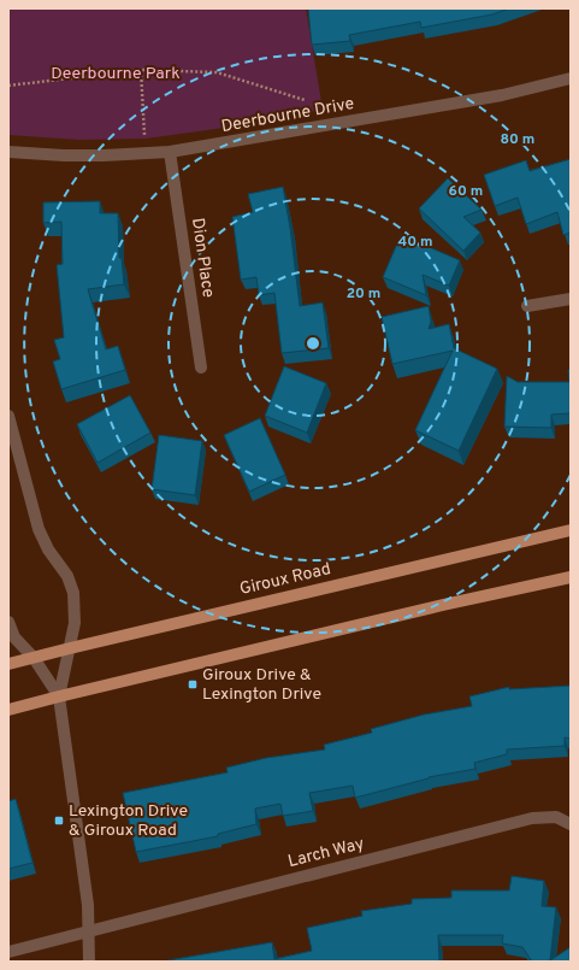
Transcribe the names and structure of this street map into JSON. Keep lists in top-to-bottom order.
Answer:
{
  "streets": {
    "main road": ["Giroux Road"],
    "street": ["Deerbourne Drive", "Dion Place", "Larch Way"]
  },
  "crossings": [
    ["Deerbourne Drive", "Dion Place"]
  ],
  "parks": ["Deerbourne Park"],
  "places": {
    "transit": ["Giroux Drive & Lexington Drive", "Lexington Drive & Giroux Road"]
  },
  "rings": [
    "80 m",
    "60 m",
    "40 m",
    "20 m"
  ]
}
